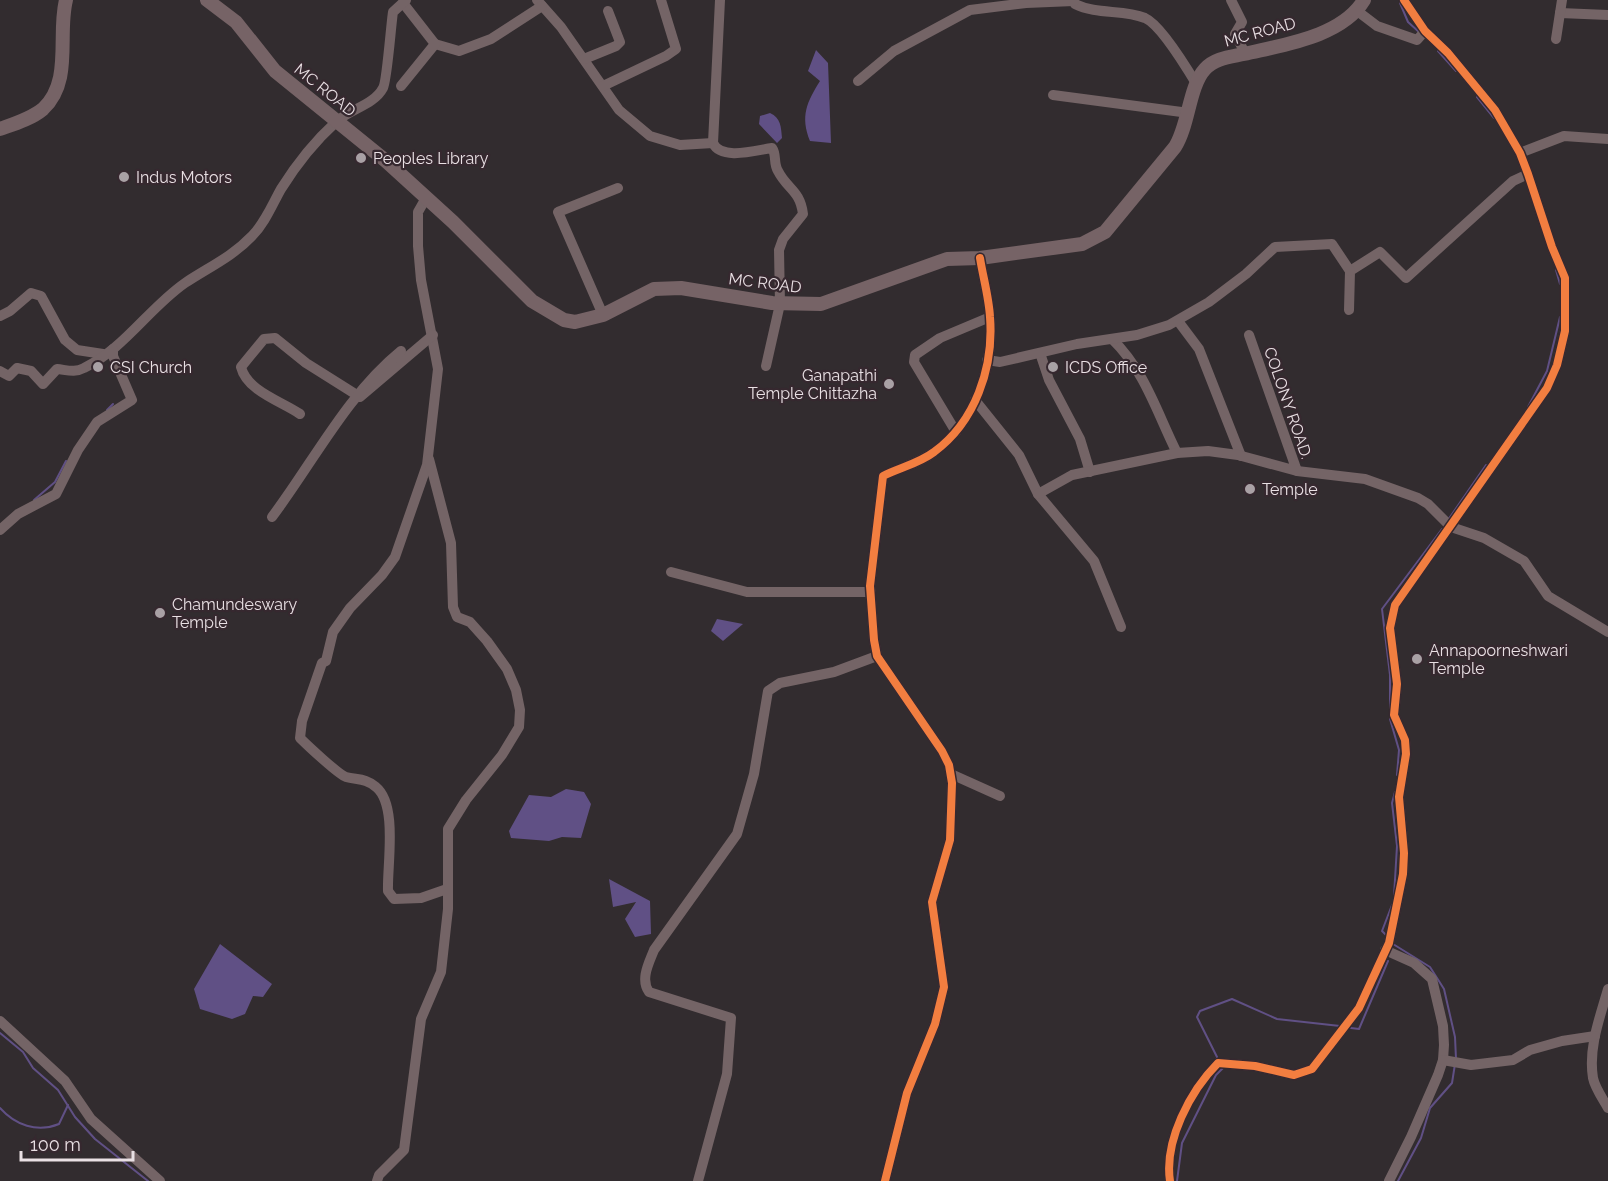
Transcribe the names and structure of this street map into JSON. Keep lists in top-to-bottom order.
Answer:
{
  "streets": {
    "main road": ["MC ROAD"],
    "street": ["COLONY ROAD."]
  },
  "places": [
    "Peoples Library",
    "Indus Motors",
    "CSI Church",
    "ICDS Office",
    "Ganapathi Temple Chittazha",
    "Temple",
    "Chamundeswary Temple",
    "Annapoorneshwari Temple"
  ],
  "scale_bar": "100 m"
}
